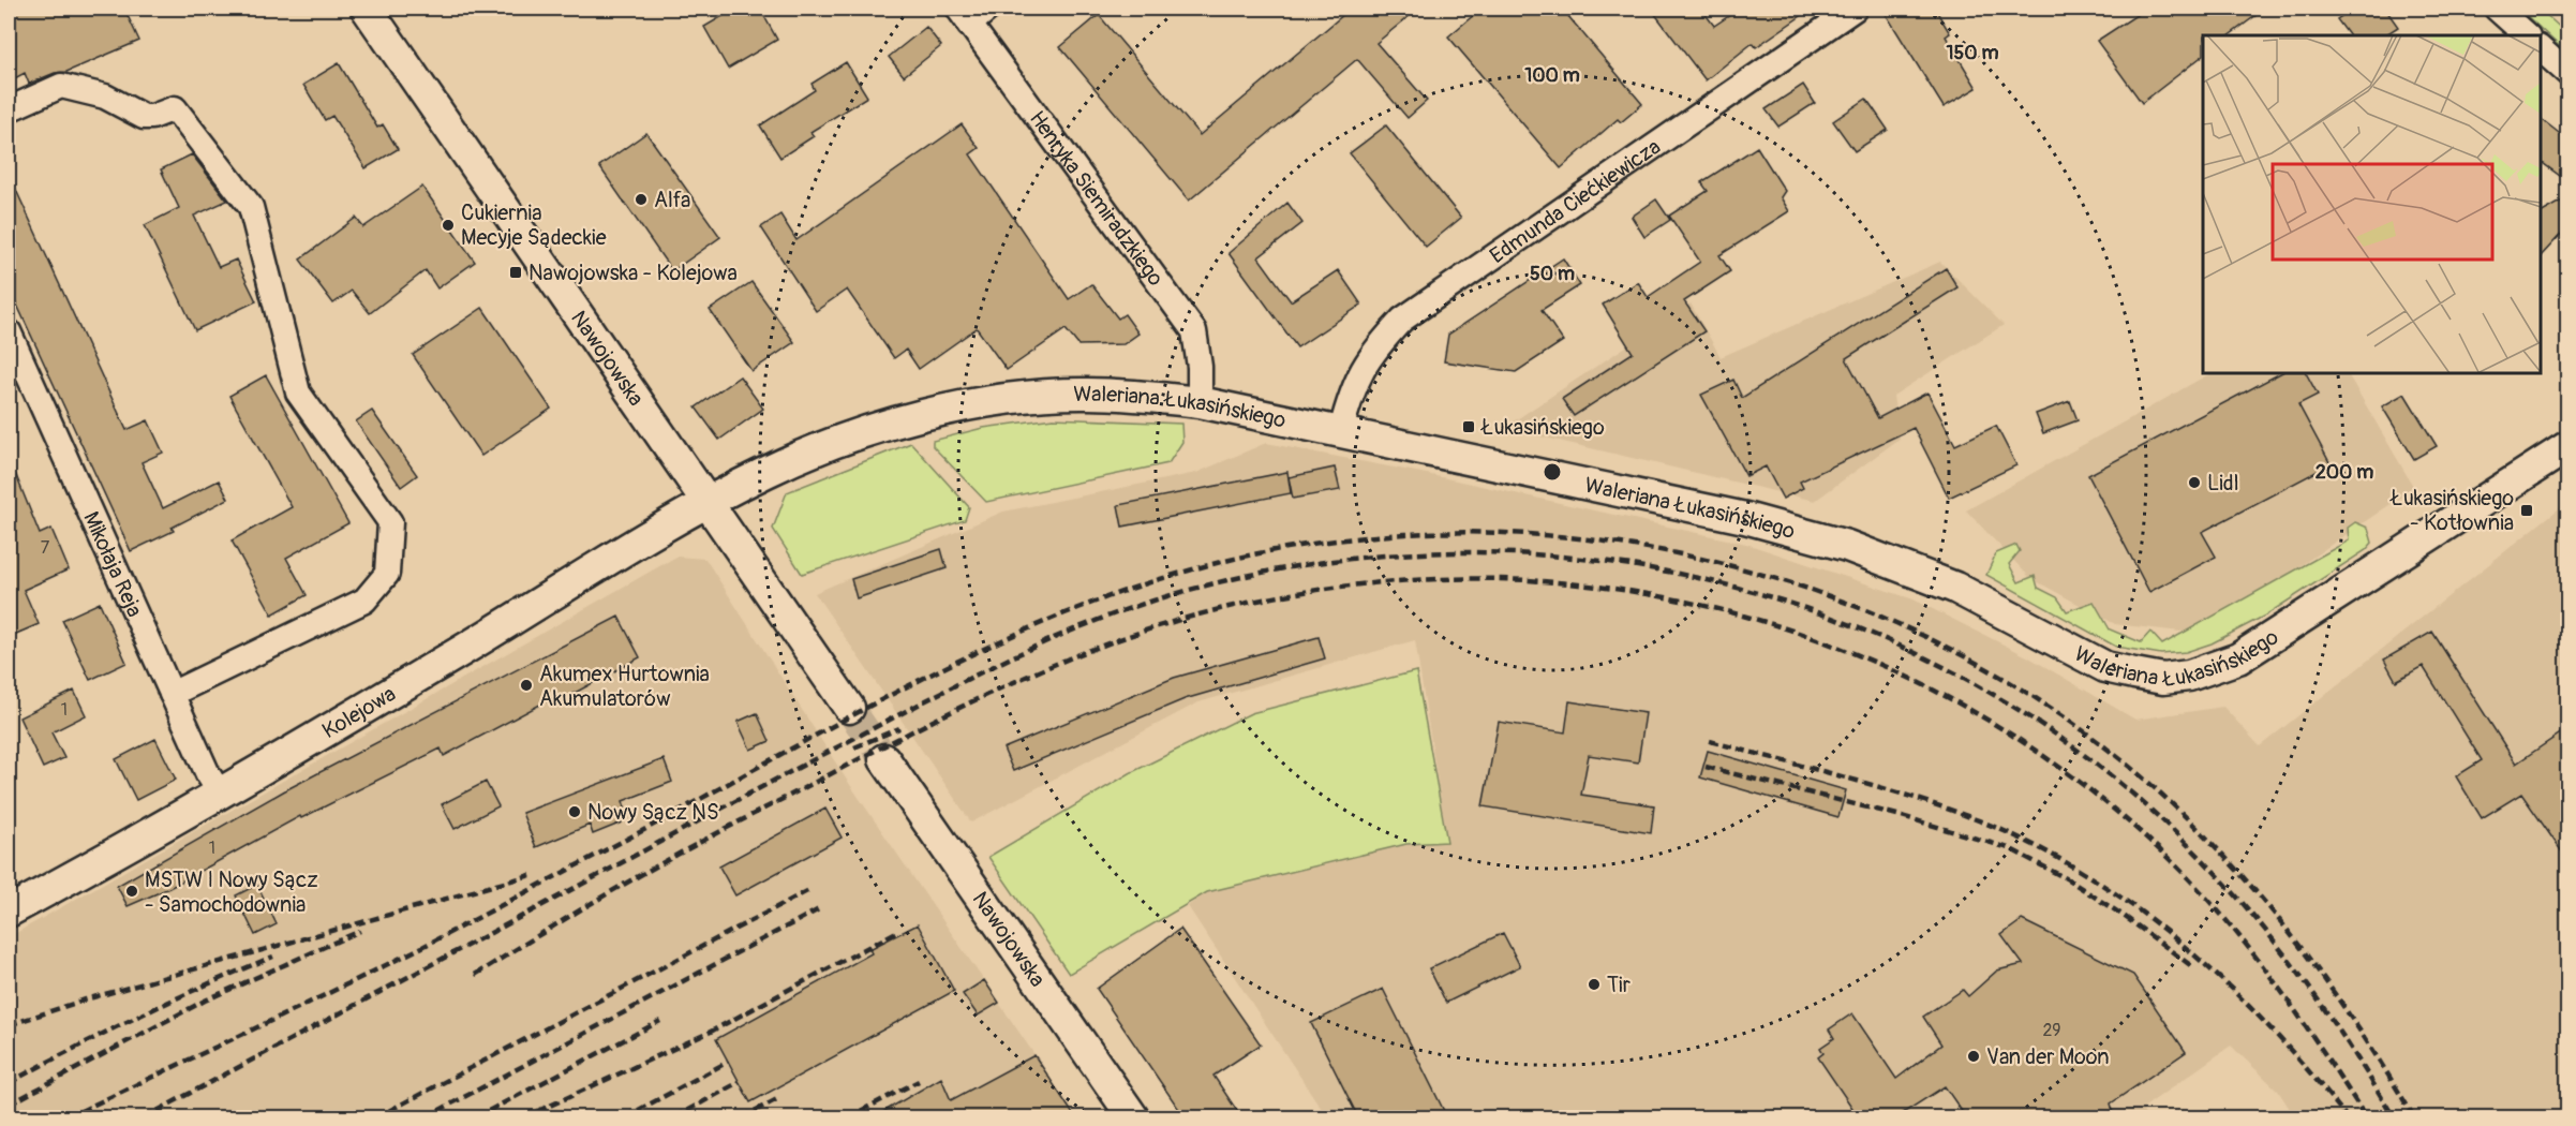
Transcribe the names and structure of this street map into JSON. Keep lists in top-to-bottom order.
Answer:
{
  "streets": {
    "street": [
      "Henryka Siemiradzkiego",
      "Edmunda Ciećkiewicza",
      "Nawojowska",
      "Waleriana Łukasińskiego",
      "Mikołaja Reja",
      "Kolejowa"
    ]
  },
  "crossings": [
    ["Henryka Siemiradzkiego", "Waleriana Łukasińskiego"],
    ["Edmunda Ciećkiewicza", "Waleriana Łukasińskiego"],
    ["Nawojowska", "Waleriana Łukasińskiego"],
    ["Nawojowska", "Kolejowa"],
    ["Waleriana Łukasińskiego", "Kolejowa"],
    ["Mikołaja Reja", "Kolejowa"]
  ],
  "places": {
    "other": [
      "Alfa",
      "Cukiernia Mecyje Sądeckie",
      "Lidl",
      "Akumex Hurtownia Akumulatorów",
      "Nowy Sącz NS",
      "MSTW I Nowy Sącz - Samochodownia",
      "Tir",
      "Van der Moon"
    ],
    "transit": ["Nawojowska - Kolejowa", "Łukasińskiego", "Łukasińskiego - Kotłownia"]
  },
  "house_numbers": [
    "7",
    "1",
    "1",
    "29"
  ],
  "rings": [
    "150 m",
    "100 m",
    "50 m",
    "200 m"
  ]
}
